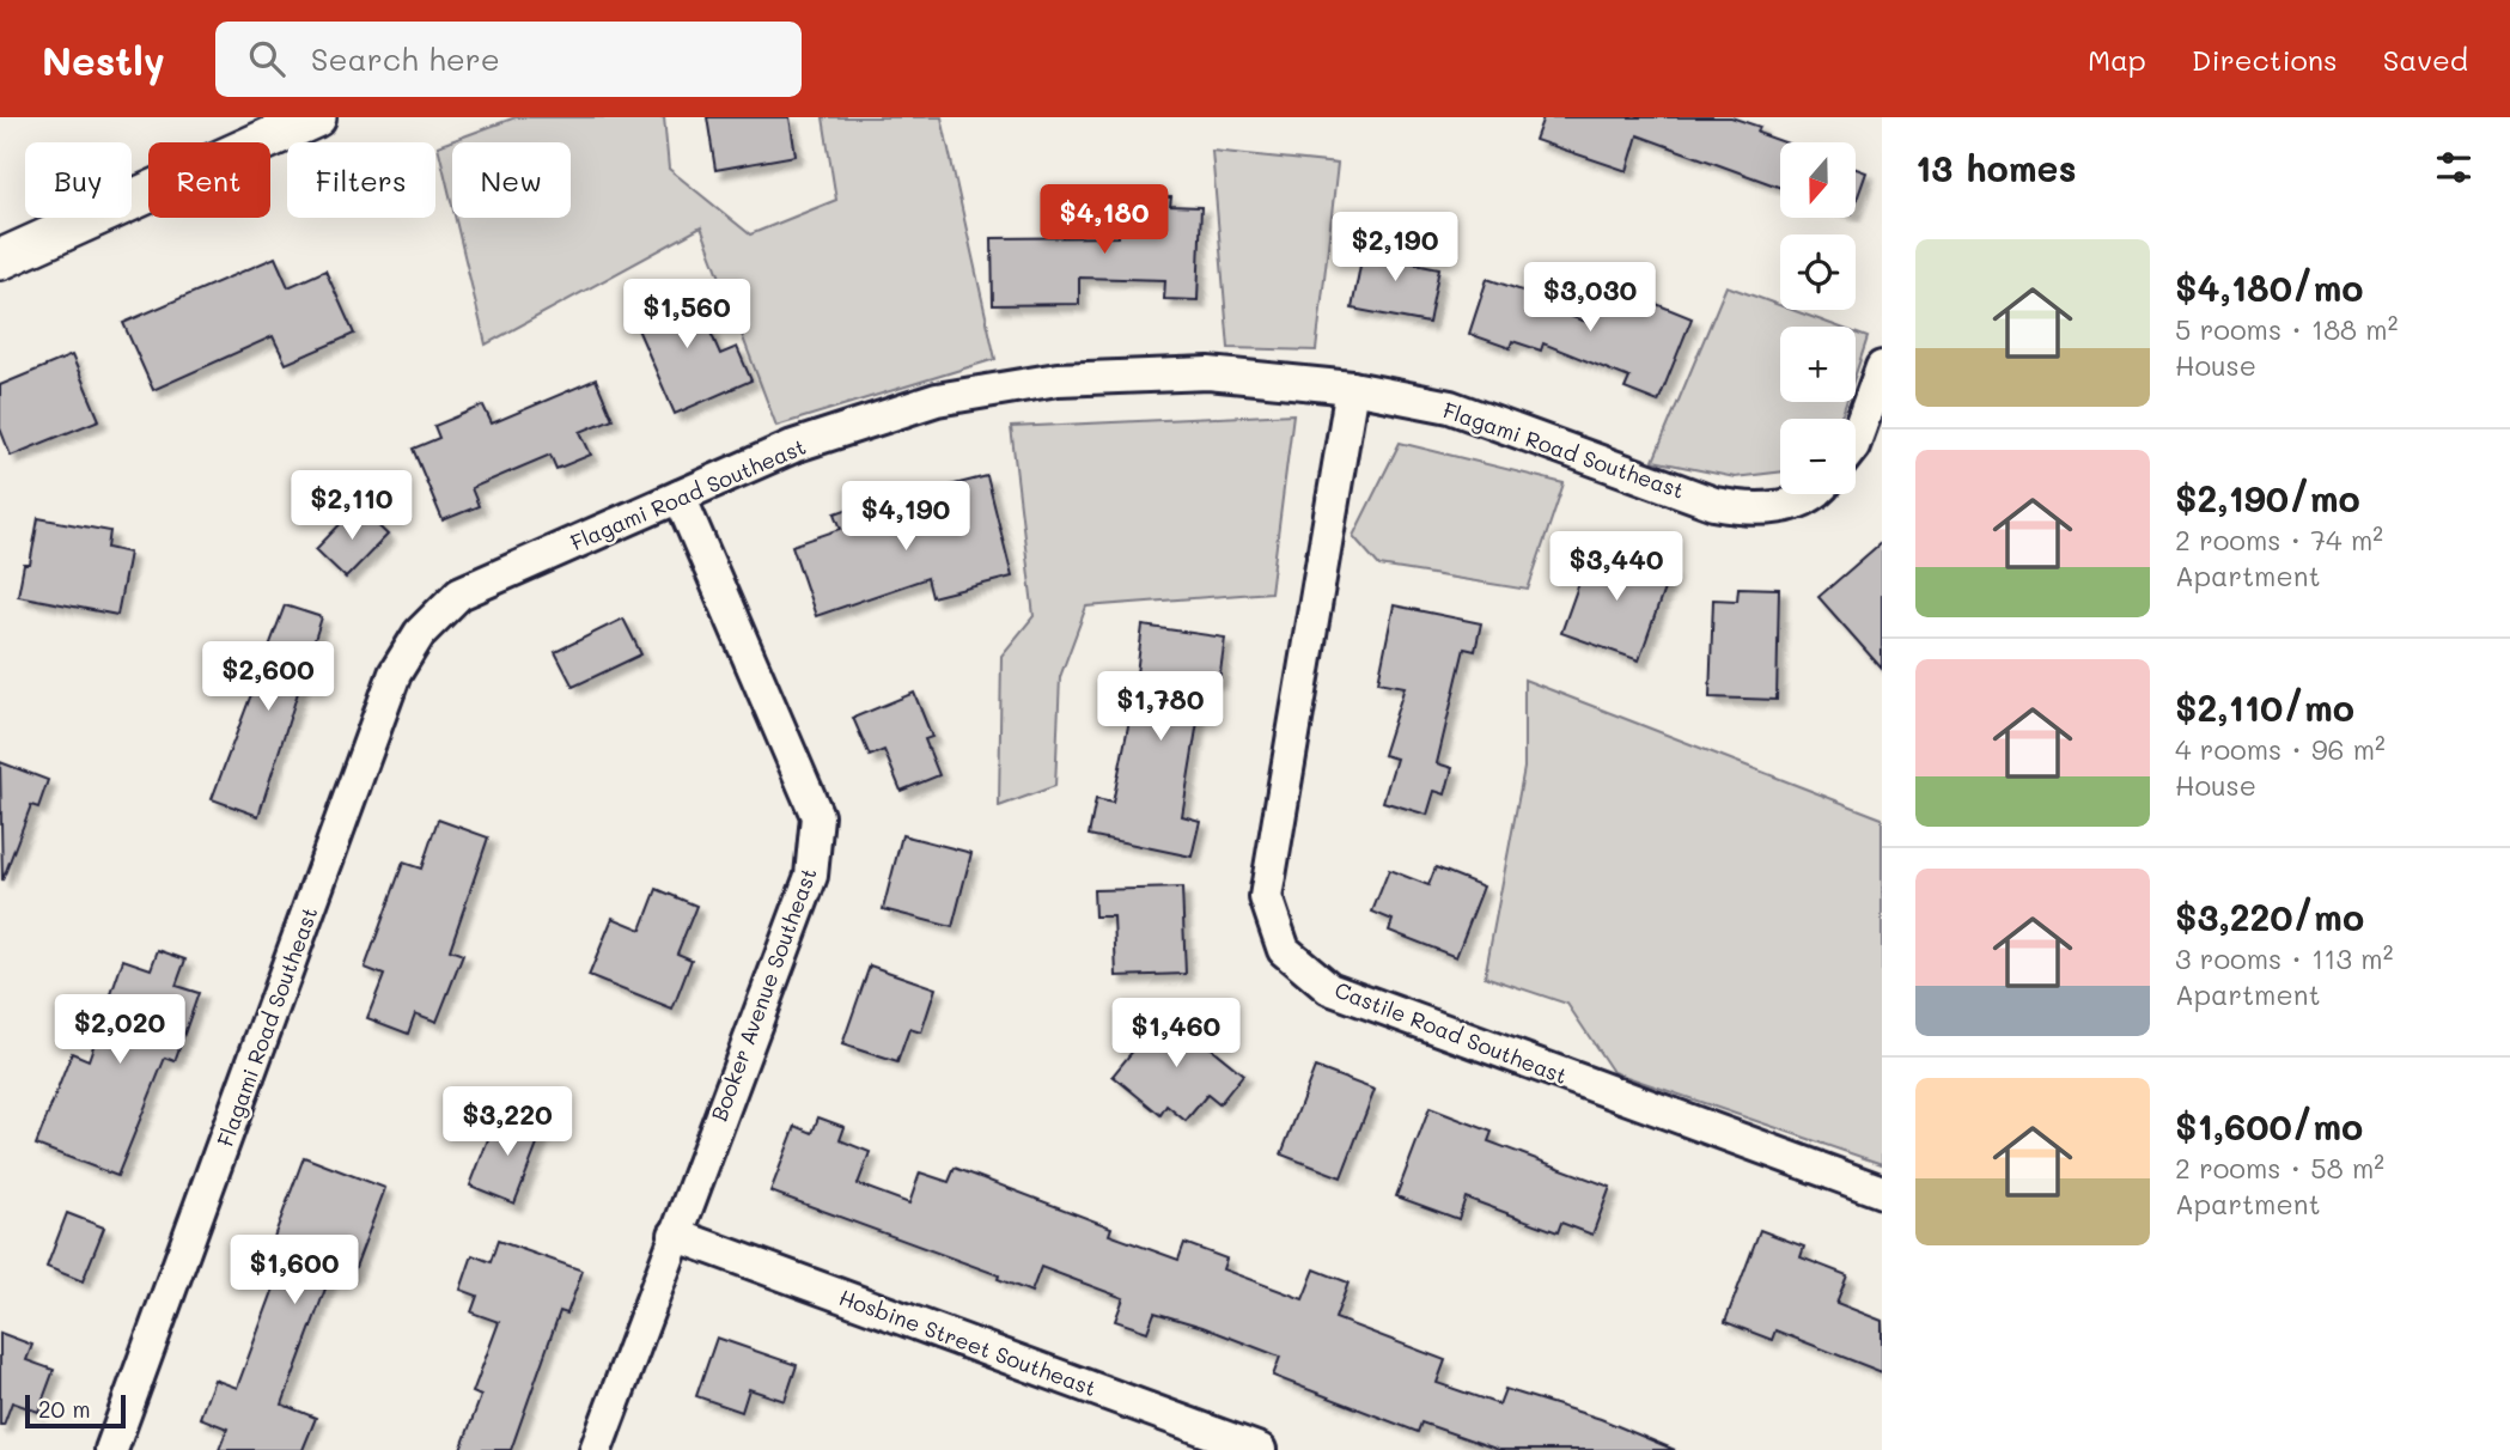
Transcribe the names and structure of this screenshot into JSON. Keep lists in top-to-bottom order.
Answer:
{
  "streets": {
    "street": [
      "Flagami Road Southeast",
      "Booker Avenue Southeast",
      "Castile Road Southeast",
      "Hosbine Street Southeast"
    ]
  },
  "crossings": [
    ["Flagami Road Southeast", "Booker Avenue Southeast"],
    ["Flagami Road Southeast", "Castile Road Southeast"],
    ["Booker Avenue Southeast", "Hosbine Street Southeast"]
  ],
  "scale_bar": "20 m",
  "north": "bottom",
  "page": {
    "header": "Nestly",
    "search": "Search here",
    "nav": ["Map", "Directions", "Saved"],
    "heading": "13 homes",
    "map_buttons": ["+", "−"],
    "chip": [
      "Buy",
      "Rent",
      "Filters",
      "New"
    ],
    "price": [
      "$4,180",
      "$2,190",
      "$3,030",
      "$1,560",
      "$2,110",
      "$4,190",
      "$3,440",
      "$2,600",
      "$1,780",
      "$2,020",
      "$1,460",
      "$3,220",
      "$1,600"
    ],
    "list": [
      {
        "name": "$4,180/mo",
        "note": "5 rooms · 188 m² · House"
      },
      {
        "name": "$2,190/mo",
        "note": "2 rooms · 74 m² · Apartment"
      },
      {
        "name": "$2,110/mo",
        "note": "4 rooms · 96 m² · House"
      },
      {
        "name": "$3,220/mo",
        "note": "3 rooms · 113 m² · Apartment"
      },
      {
        "name": "$1,600/mo",
        "note": "2 rooms · 58 m² · Apartment"
      }
    ],
    "scale": "20 m"
  }
}
